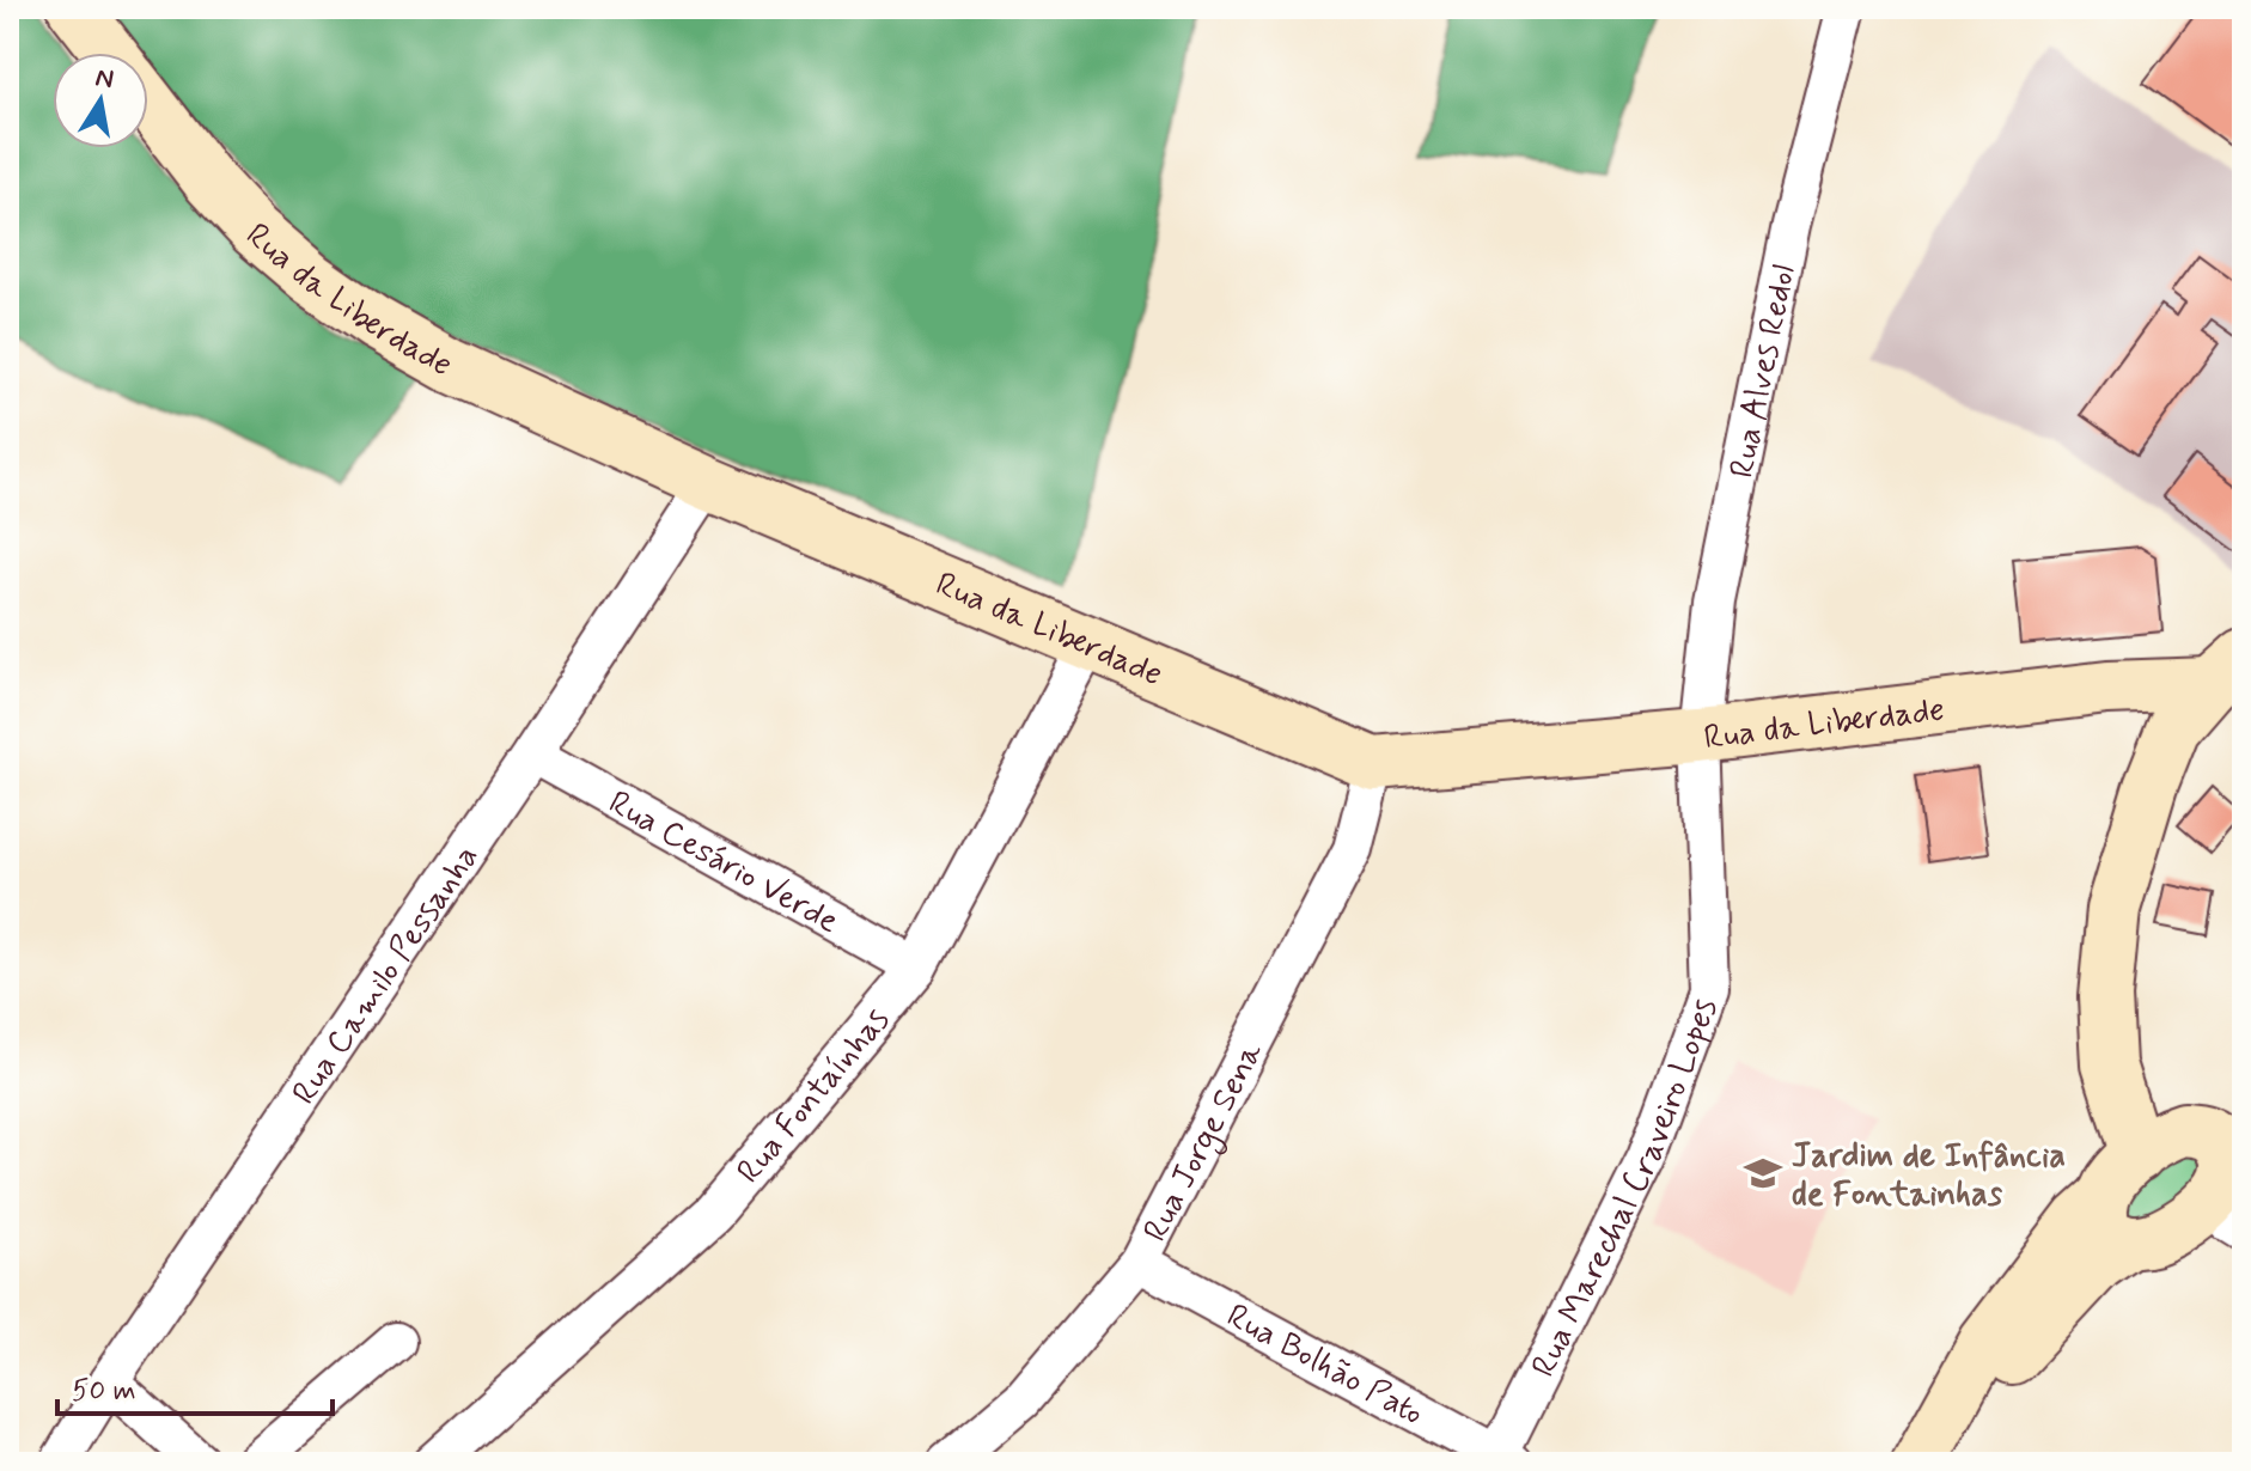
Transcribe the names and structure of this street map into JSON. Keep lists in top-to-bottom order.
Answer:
{
  "streets": {
    "street": [
      "Rua da Liberdade",
      "Rua Alves Redol",
      "Rua Cesário Verde",
      "Rua Camilo Pessanha",
      "Rua Fontaínhas",
      "Rua Jorge Sena",
      "Rua Marechal Craveiro Lopes",
      "Rua Bolhão Pato"
    ]
  },
  "crossings": [
    ["Rua da Liberdade", "Rua Alves Redol"],
    ["Rua da Liberdade", "Rua Camilo Pessanha"],
    ["Rua da Liberdade", "Rua Fontaínhas"],
    ["Rua da Liberdade", "Rua Jorge Sena"],
    ["Rua da Liberdade", "Rua Marechal Craveiro Lopes"],
    ["Rua Alves Redol", "Rua Marechal Craveiro Lopes"],
    ["Rua Cesário Verde", "Rua Camilo Pessanha"],
    ["Rua Cesário Verde", "Rua Fontaínhas"],
    ["Rua Jorge Sena", "Rua Bolhão Pato"],
    ["Rua Marechal Craveiro Lopes", "Rua Bolhão Pato"]
  ],
  "places": {
    "school or university": ["Jardim de Infância de Fontainhas"]
  },
  "scale_bar": "50 m",
  "north": "top"
}
